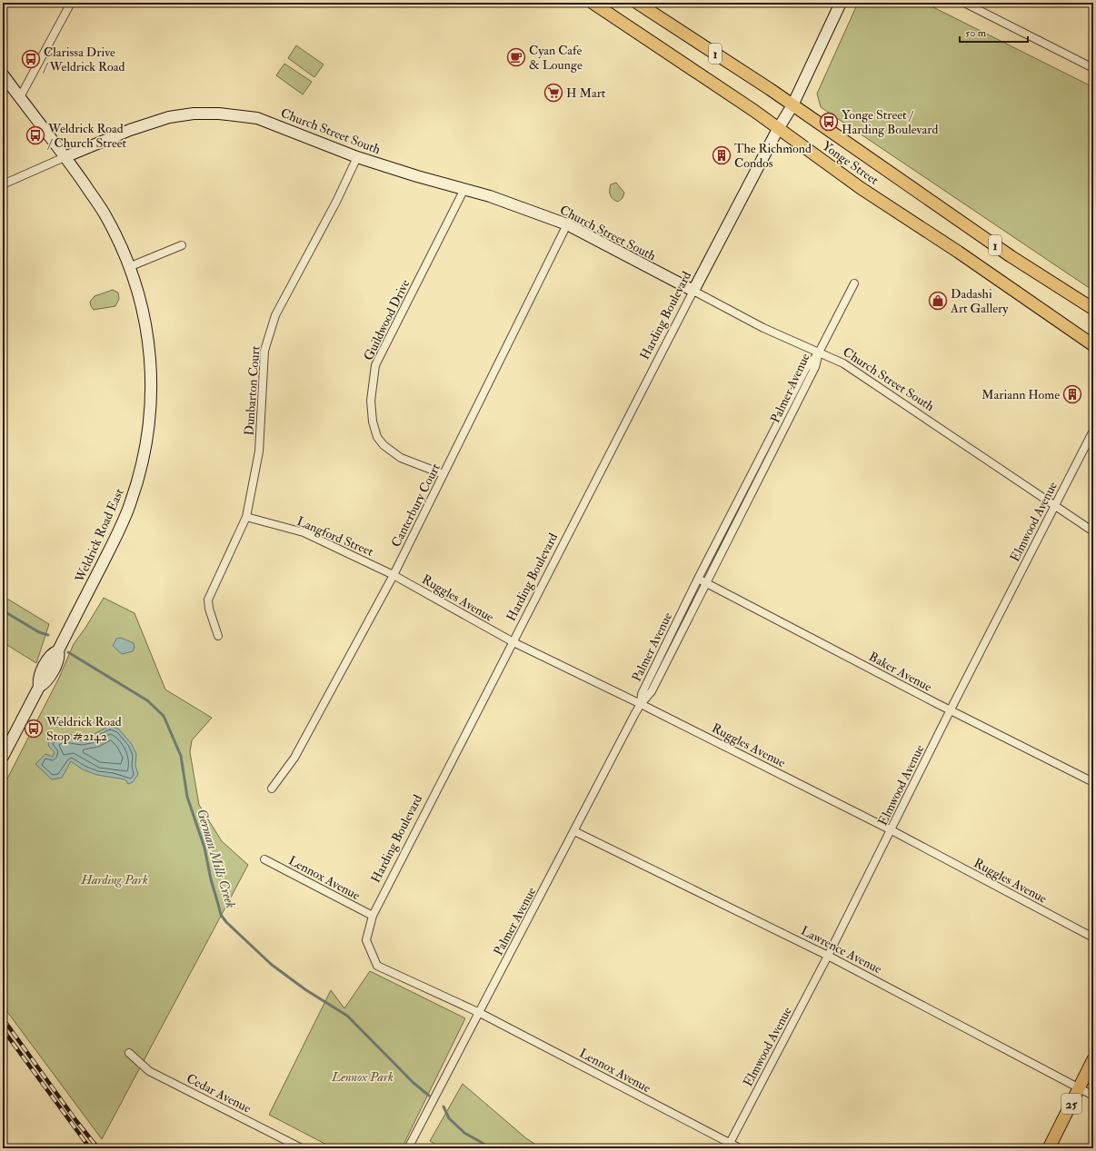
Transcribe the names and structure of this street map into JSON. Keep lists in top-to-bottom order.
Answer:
{
  "streets": {
    "main road": ["1", "Yonge Street", "25"],
    "street": [
      "Church Street South",
      "Harding Boulevard",
      "Guildwood Drive",
      "Palmer Avenue",
      "Dunbarton Court",
      "Canterbury Court",
      "Elmwood Avenue",
      "Weldrick Road East",
      "Langford Street",
      "Ruggles Avenue",
      "Baker Avenue",
      "Lennox Avenue",
      "Lawrence Avenue",
      "Cedar Avenue"
    ]
  },
  "crossings": [
    ["Church Street South", "Harding Boulevard"],
    ["Church Street South", "Guildwood Drive"],
    ["Church Street South", "Palmer Avenue"],
    ["Church Street South", "Dunbarton Court"],
    ["Church Street South", "Canterbury Court"],
    ["Church Street South", "Elmwood Avenue"],
    ["Church Street South", "Weldrick Road East"],
    ["Yonge Street", "Harding Boulevard"],
    ["Harding Boulevard", "Palmer Avenue"],
    ["Harding Boulevard", "Ruggles Avenue"],
    ["Harding Boulevard", "Lennox Avenue"],
    ["Guildwood Drive", "Canterbury Court"],
    ["Palmer Avenue", "Ruggles Avenue"],
    ["Palmer Avenue", "Baker Avenue"],
    ["Palmer Avenue", "Lennox Avenue"],
    ["Palmer Avenue", "Lawrence Avenue"],
    ["Dunbarton Court", "Langford Street"],
    ["Canterbury Court", "Langford Street"],
    ["Canterbury Court", "Ruggles Avenue"],
    ["Elmwood Avenue", "Ruggles Avenue"],
    ["Elmwood Avenue", "Baker Avenue"],
    ["Elmwood Avenue", "Lennox Avenue"],
    ["Elmwood Avenue", "Lawrence Avenue"],
    ["Langford Street", "Ruggles Avenue"],
    ["Lawrence Avenue", "25"]
  ],
  "water": ["German Mills Creek"],
  "parks": ["Harding Park", "Lennox Park"],
  "places": {
    "cafe": ["Cyan Cafe & Lounge"],
    "bus stop": [
      "Clarissa Drive / Weldrick Road",
      "Yonge Street / Harding Boulevard",
      "Weldrick Road / Church Street",
      "Weldrick Road Stop #2142"
    ],
    "supermarket": ["H Mart"],
    "building": ["The Richmond Condos", "Mariann Home"],
    "shop": ["Dadashi Art Gallery"]
  },
  "scale_bar": "50 m"
}
